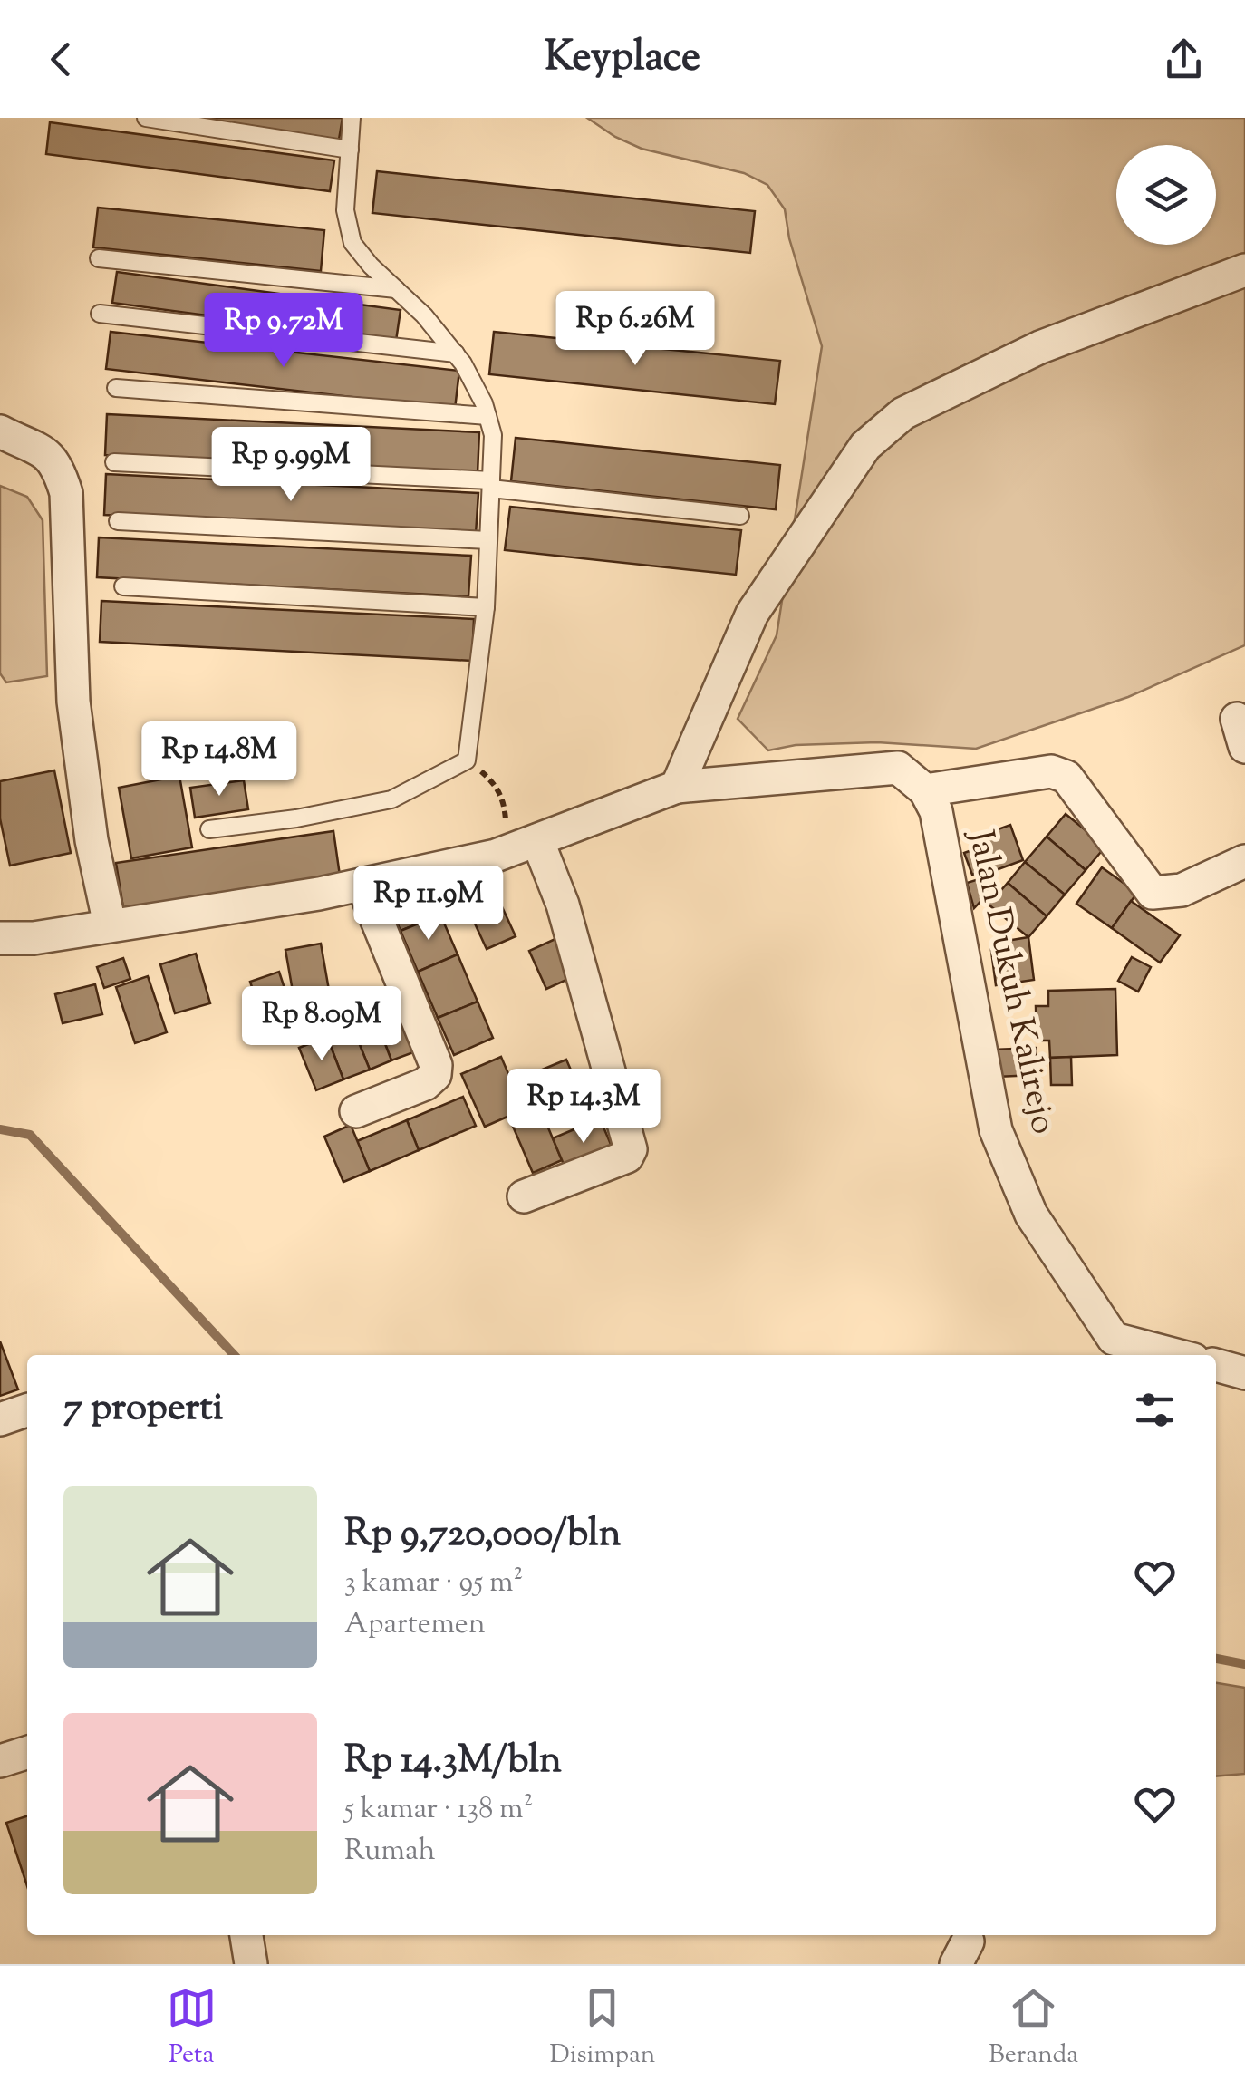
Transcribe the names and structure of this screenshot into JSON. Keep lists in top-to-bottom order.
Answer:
{
  "streets": {
    "street": ["Jalan Dukuh Kalirejo"]
  },
  "page": {
    "header": "Keyplace",
    "price": [
      "Rp 6.26M",
      "Rp 9.72M",
      "Rp 9.99M",
      "Rp 14.8M",
      "Rp 11.9M",
      "Rp 8.09M",
      "Rp 14.3M"
    ],
    "heading": "7 properti",
    "list": [
      {
        "name": "Rp 9,720,000/bln",
        "note": "3 kamar · 95 m² · Apartemen"
      },
      {
        "name": "Rp 14.3M/bln",
        "note": "5 kamar · 138 m² · Rumah"
      }
    ],
    "tabs": ["Peta", "Disimpan", "Beranda"]
  }
}
